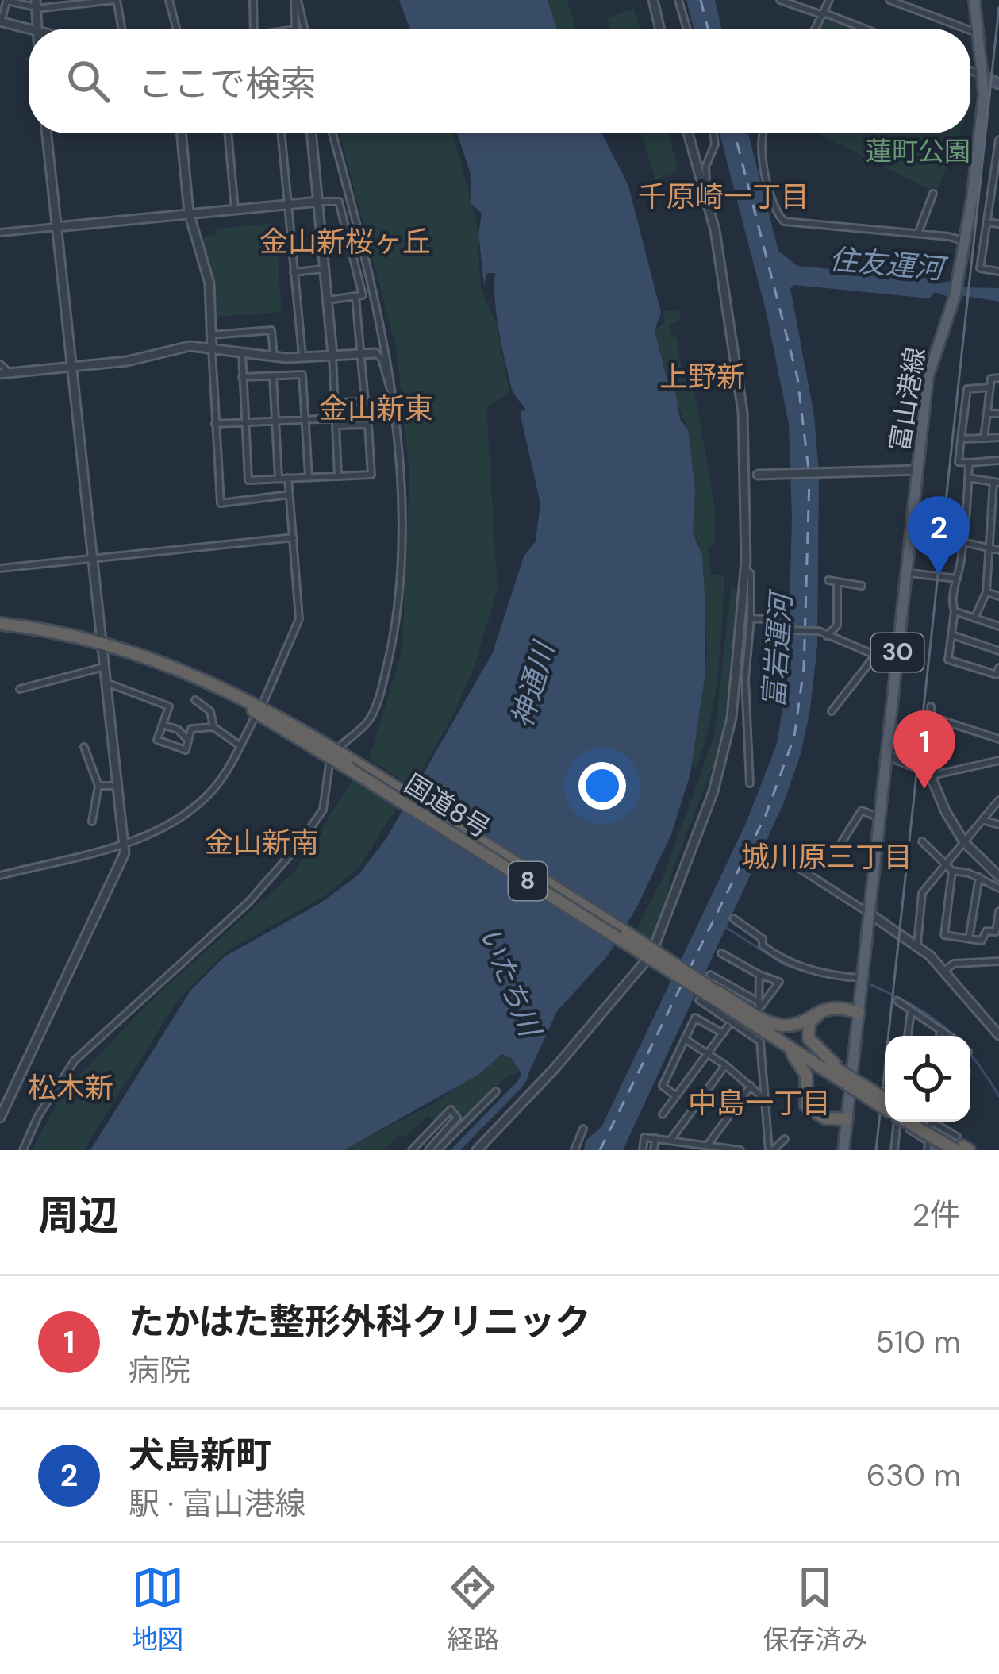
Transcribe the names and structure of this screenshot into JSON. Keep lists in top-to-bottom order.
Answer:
{
  "streets": {
    "highway": ["国道8号", "8"],
    "main road": ["富山港線", "30"]
  },
  "districts": [
    "千原崎一丁目",
    "金山新桜ヶ丘",
    "上野新",
    "金山新東",
    "金山新南",
    "城川原三丁目",
    "松木新",
    "中島一丁目"
  ],
  "water": [
    "住友運河",
    "富岩運河",
    "神通川",
    "いたち川"
  ],
  "parks": ["蓮町公園"],
  "page": {
    "search": "ここで検索",
    "pins": ["2", "1"],
    "heading": ["周辺", "2件"],
    "list": [
      {
        "mark": "1",
        "name": "たかはた整形外科クリニック",
        "note": "病院",
        "value": "510 m"
      },
      {
        "mark": "2",
        "name": "犬島新町",
        "note": "駅 · 富山港線",
        "value": "630 m"
      }
    ],
    "nav": ["地図", "経路", "保存済み"]
  }
}
